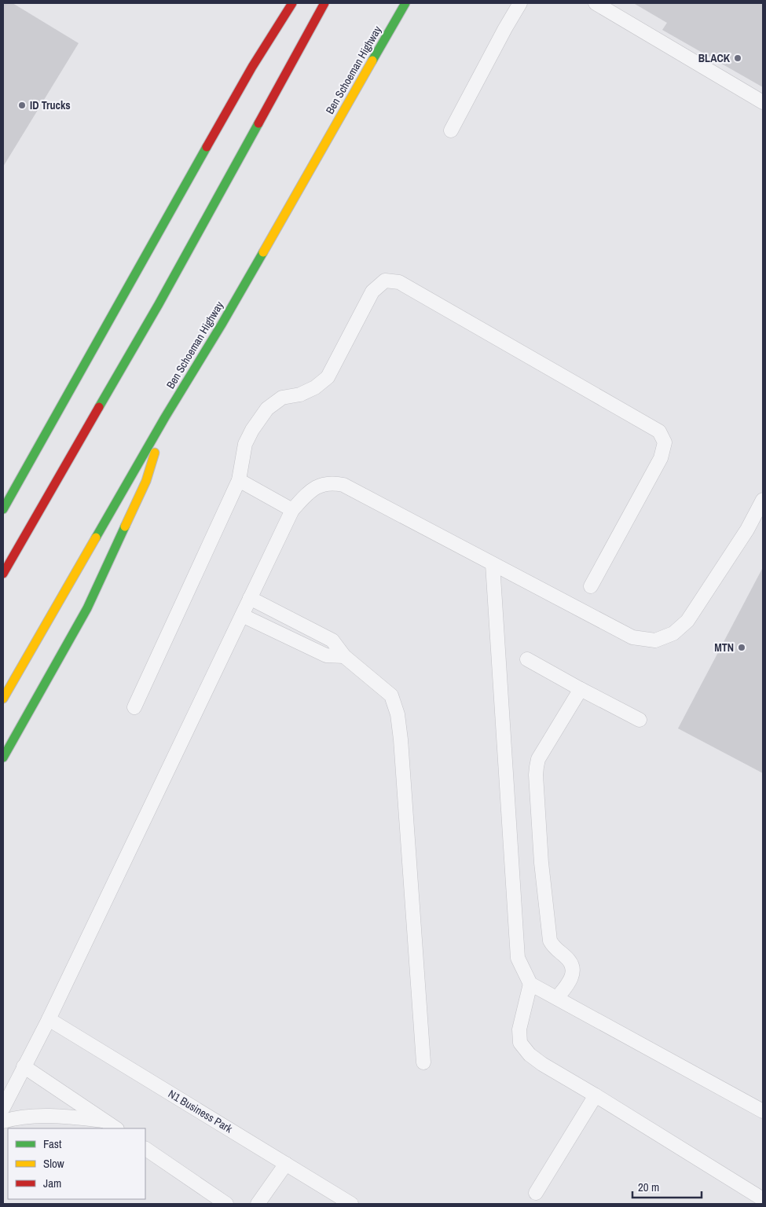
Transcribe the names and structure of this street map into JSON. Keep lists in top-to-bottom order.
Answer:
{
  "streets": {
    "highway": ["Ben Schoeman Highway"],
    "lane": ["N1 Business Park"]
  },
  "places": ["BLACK", "ID Trucks", "MTN"],
  "legend": ["Fast", "Slow", "Jam"],
  "scale_bar": "20 m"
}
